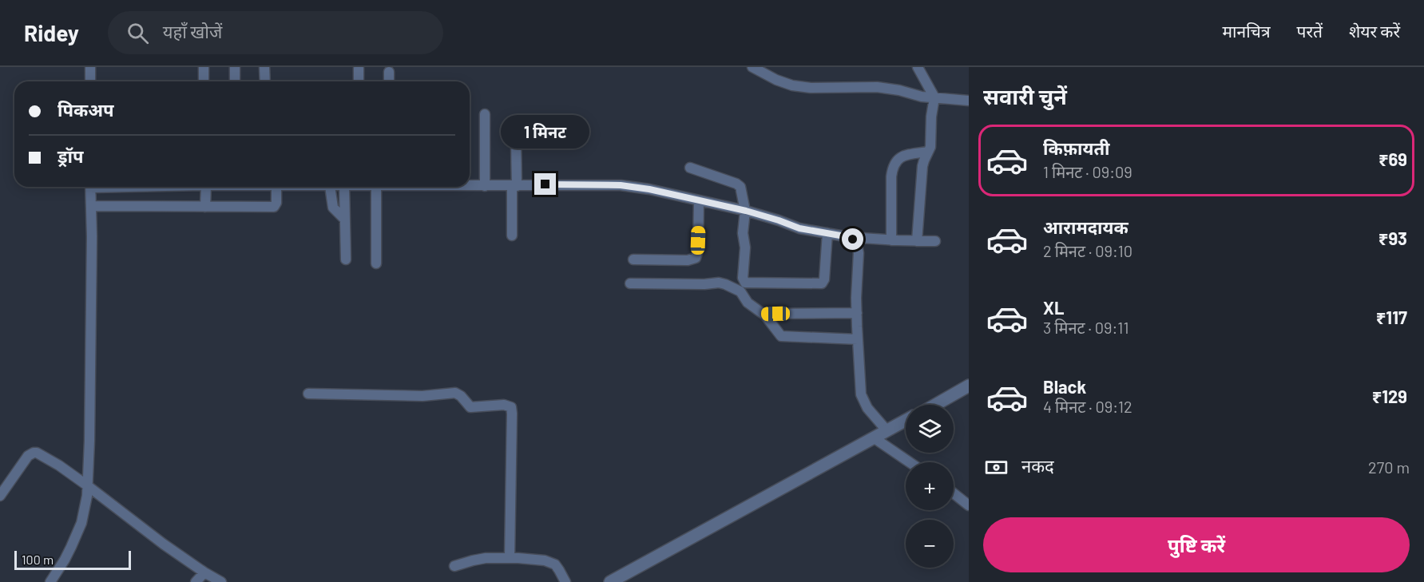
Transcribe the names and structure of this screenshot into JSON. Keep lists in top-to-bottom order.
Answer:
{
  "scale_bar": "100 m",
  "page": {
    "header": "Ridey",
    "search": "यहाँ खोजें",
    "nav": ["मानचित्र", "परतें", "शेयर करें"],
    "heading": "सवारी चुनें",
    "banner": ["पिकअप", "ड्रॉप"],
    "bubble": "1 मिनट",
    "list": [
      {
        "name": "किफ़ायती",
        "note": "1 मिनट · 09:09",
        "value": "₹69"
      },
      {
        "name": "आरामदायक",
        "note": "2 मिनट · 09:10",
        "value": "₹93"
      },
      {
        "name": "XL",
        "note": "3 मिनट · 09:11",
        "value": "₹117"
      },
      {
        "name": "Black",
        "note": "4 मिनट · 09:12",
        "value": "₹129"
      }
    ],
    "map_buttons": ["+", "−"],
    "pay": ["नकद", "270 m"],
    "buttons": "पुष्टि करें",
    "scale": "100 m"
  }
}
